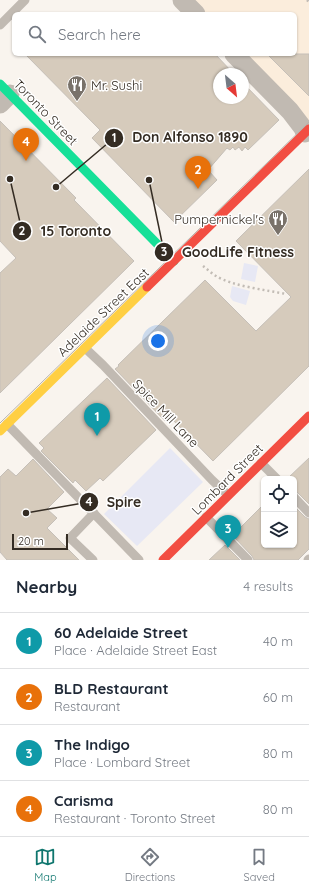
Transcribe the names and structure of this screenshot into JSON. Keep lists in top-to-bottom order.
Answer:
{
  "streets": {
    "street": ["Toronto Street", "Adelaide Street East", "Lombard Street"],
    "lane": ["Spice Mill Lane"]
  },
  "crossings": [
    ["Toronto Street", "Adelaide Street East"],
    ["Adelaide Street East", "Spice Mill Lane"],
    ["Spice Mill Lane", "Lombard Street"]
  ],
  "places": {
    "restaurant": ["Mr. Sushi", "Pumpernickel's"],
    "other": [
      "15 Toronto",
      "GoodLife Fitness",
      "Don Alfonso 1890",
      "Spire"
    ]
  },
  "scale_bar": "20 m",
  "north": "bottom right",
  "page": {
    "search": "Search here",
    "pins": [
      "4",
      "2",
      "1",
      "3"
    ],
    "scale": "20 m",
    "heading": ["Nearby", "4 results"],
    "list": [
      {
        "mark": "1",
        "name": "60 Adelaide Street",
        "note": "Place · Adelaide Street East",
        "value": "40 m"
      },
      {
        "mark": "2",
        "name": "BLD Restaurant",
        "note": "Restaurant",
        "value": "60 m"
      },
      {
        "mark": "3",
        "name": "The Indigo",
        "note": "Place · Lombard Street",
        "value": "80 m"
      },
      {
        "mark": "4",
        "name": "Carisma",
        "note": "Restaurant · Toronto Street",
        "value": "80 m"
      }
    ],
    "nav": ["Map", "Directions", "Saved"]
  }
}
